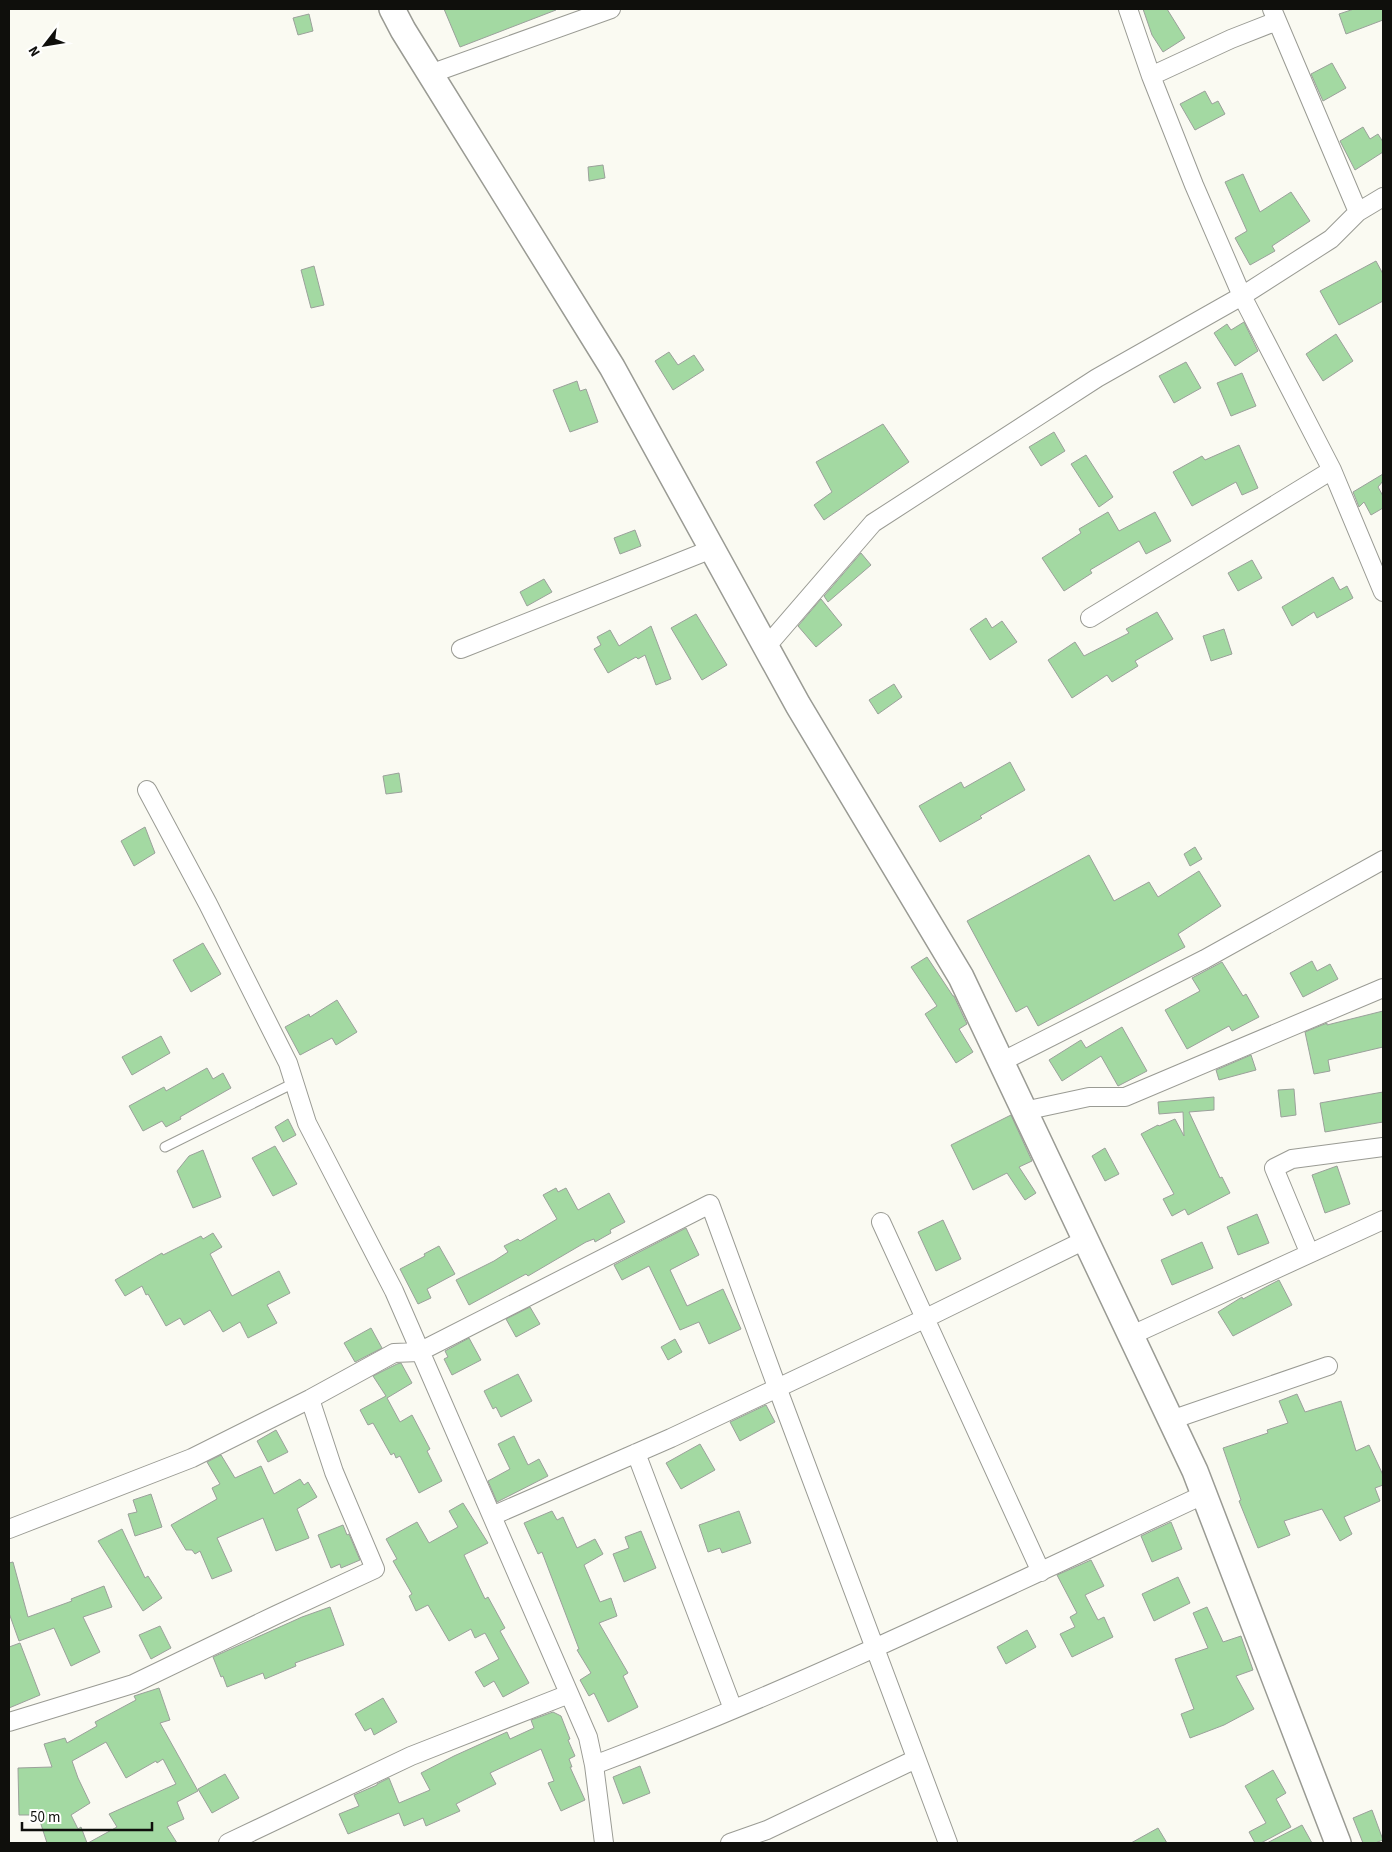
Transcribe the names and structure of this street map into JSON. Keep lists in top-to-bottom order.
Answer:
{
  "scale_bar": "50 m",
  "north": "bottom left"
}
